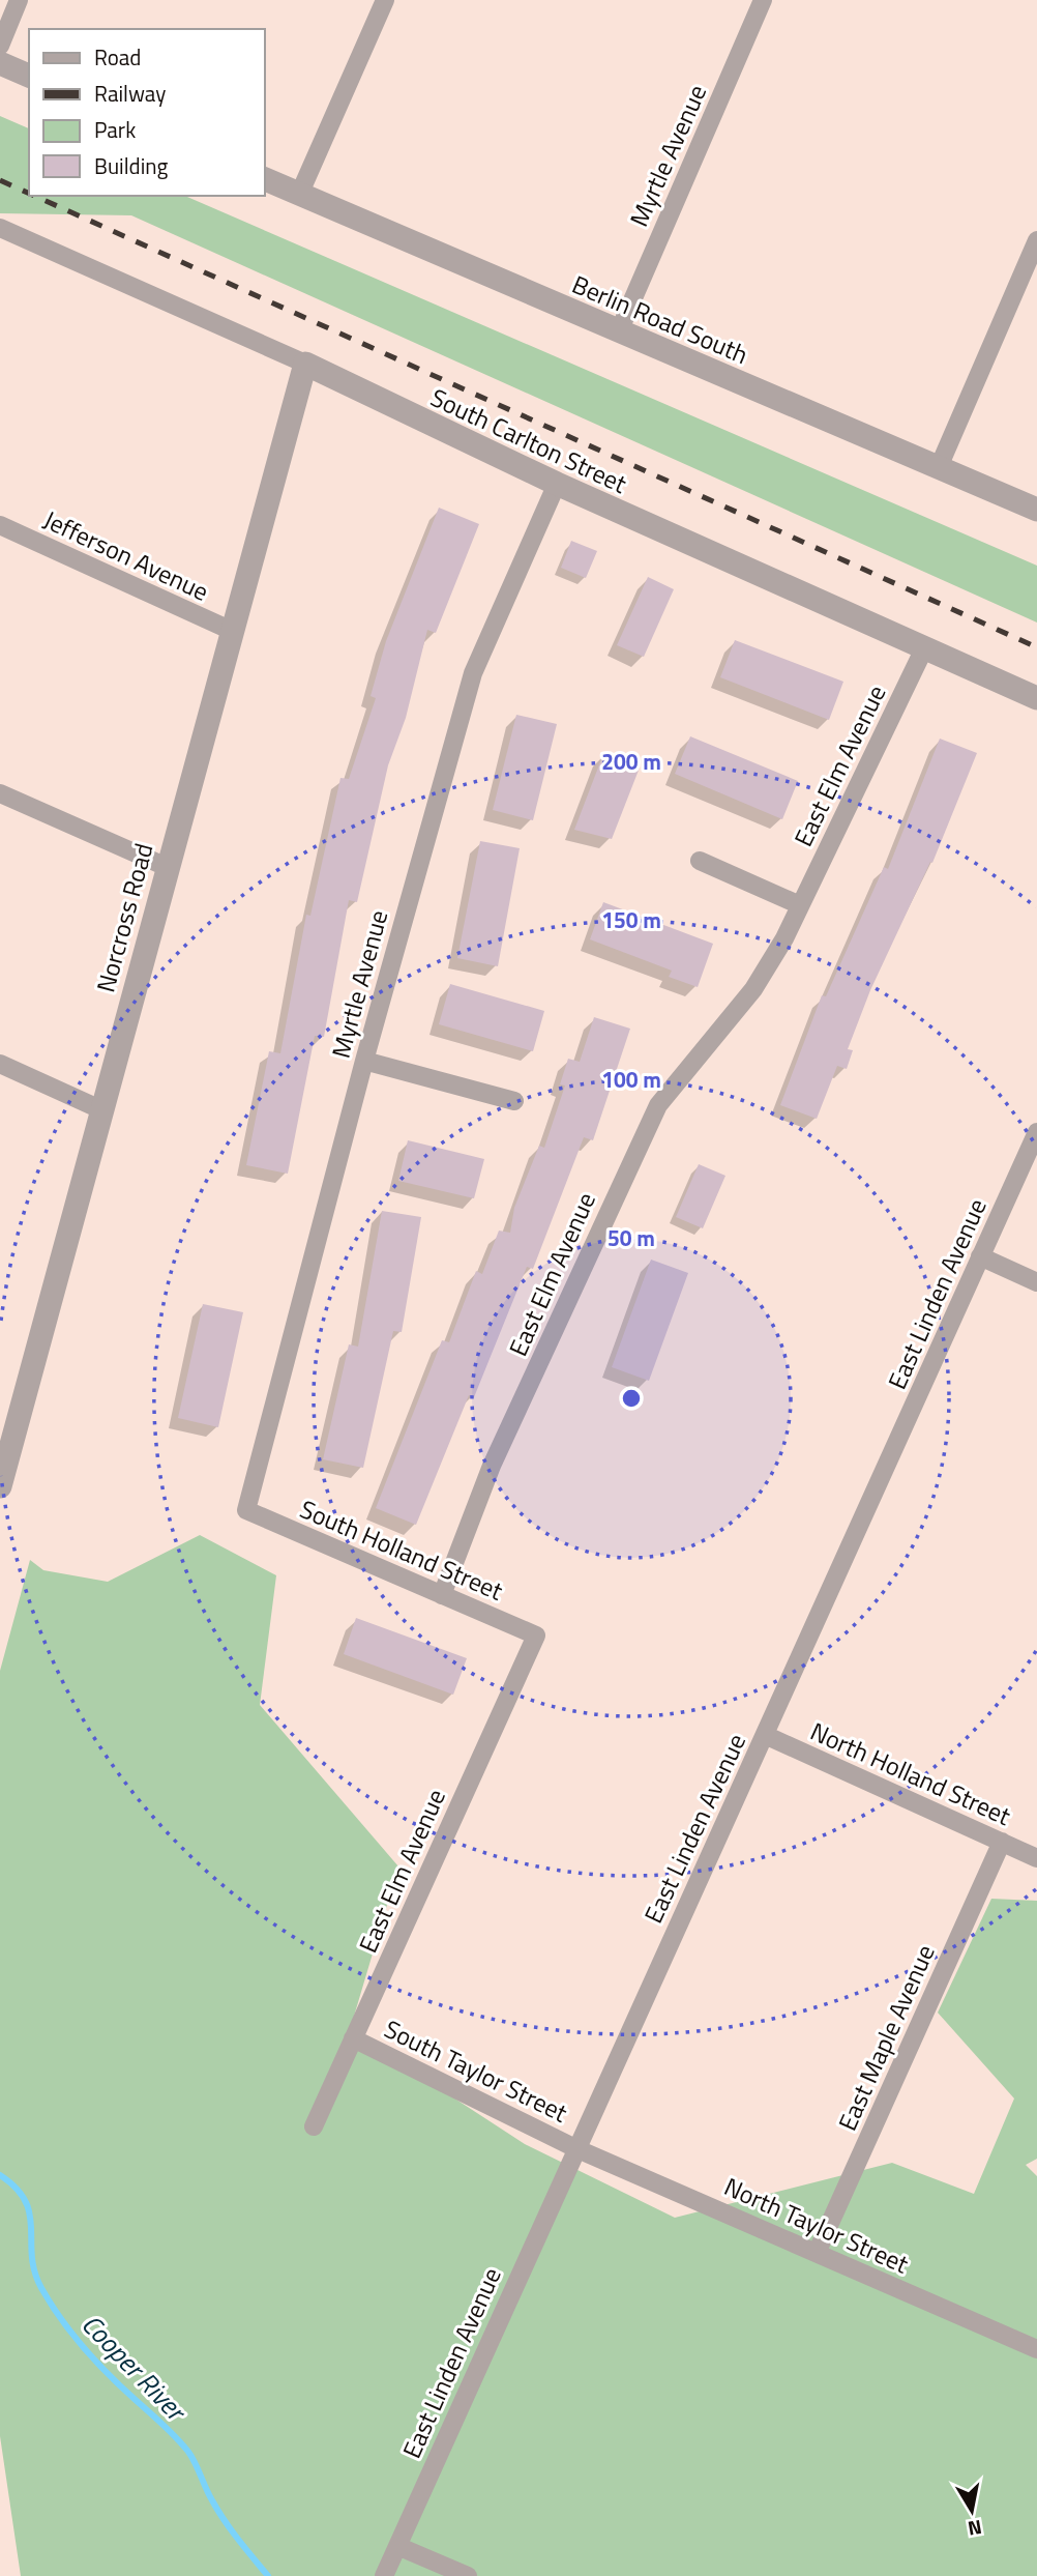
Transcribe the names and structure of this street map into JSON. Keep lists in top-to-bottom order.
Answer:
{
  "streets": {
    "street": [
      "Myrtle Avenue",
      "Berlin Road South",
      "South Carlton Street",
      "Jefferson Avenue",
      "East Elm Avenue",
      "Norcross Road",
      "East Linden Avenue",
      "South Holland Street",
      "North Holland Street",
      "East Maple Avenue",
      "South Taylor Street",
      "North Taylor Street"
    ]
  },
  "crossings": [
    ["Myrtle Avenue", "Berlin Road South"],
    ["Myrtle Avenue", "South Carlton Street"],
    ["Myrtle Avenue", "South Holland Street"],
    ["South Carlton Street", "East Elm Avenue"],
    ["South Carlton Street", "Norcross Road"],
    ["Jefferson Avenue", "Norcross Road"],
    ["East Elm Avenue", "South Holland Street"],
    ["East Elm Avenue", "South Taylor Street"],
    ["East Linden Avenue", "North Holland Street"],
    ["East Linden Avenue", "South Taylor Street"],
    ["East Linden Avenue", "North Taylor Street"],
    ["North Holland Street", "East Maple Avenue"],
    ["East Maple Avenue", "North Taylor Street"],
    ["South Taylor Street", "North Taylor Street"]
  ],
  "water": ["Cooper River"],
  "legend": [
    "Road",
    "Railway",
    "Park",
    "Building"
  ],
  "north": "bottom",
  "rings": [
    "200 m",
    "150 m",
    "100 m",
    "50 m"
  ]
}
